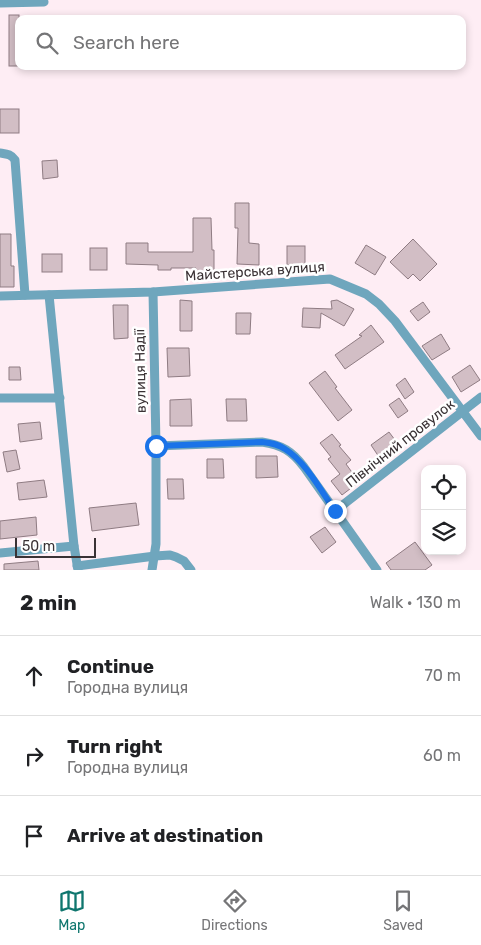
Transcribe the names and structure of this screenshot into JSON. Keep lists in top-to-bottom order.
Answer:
{
  "streets": {
    "street": ["Майстерська вулиця", "вулиця Надії", "Північний провулок"]
  },
  "crossings": [
    ["Майстерська вулиця", "вулиця Надії"],
    ["Майстерська вулиця", "Північний провулок"]
  ],
  "scale_bar": "50 m",
  "page": {
    "search": "Search here",
    "scale": "50 m",
    "heading": ["2 min", "Walk · 130 m"],
    "list": [
      ["Continue", "Городна вулиця", "70 m"],
      ["Turn right", "Городна вулиця", "60 m"],
      "Arrive at destination"
    ],
    "nav": ["Map", "Directions", "Saved"]
  }
}
